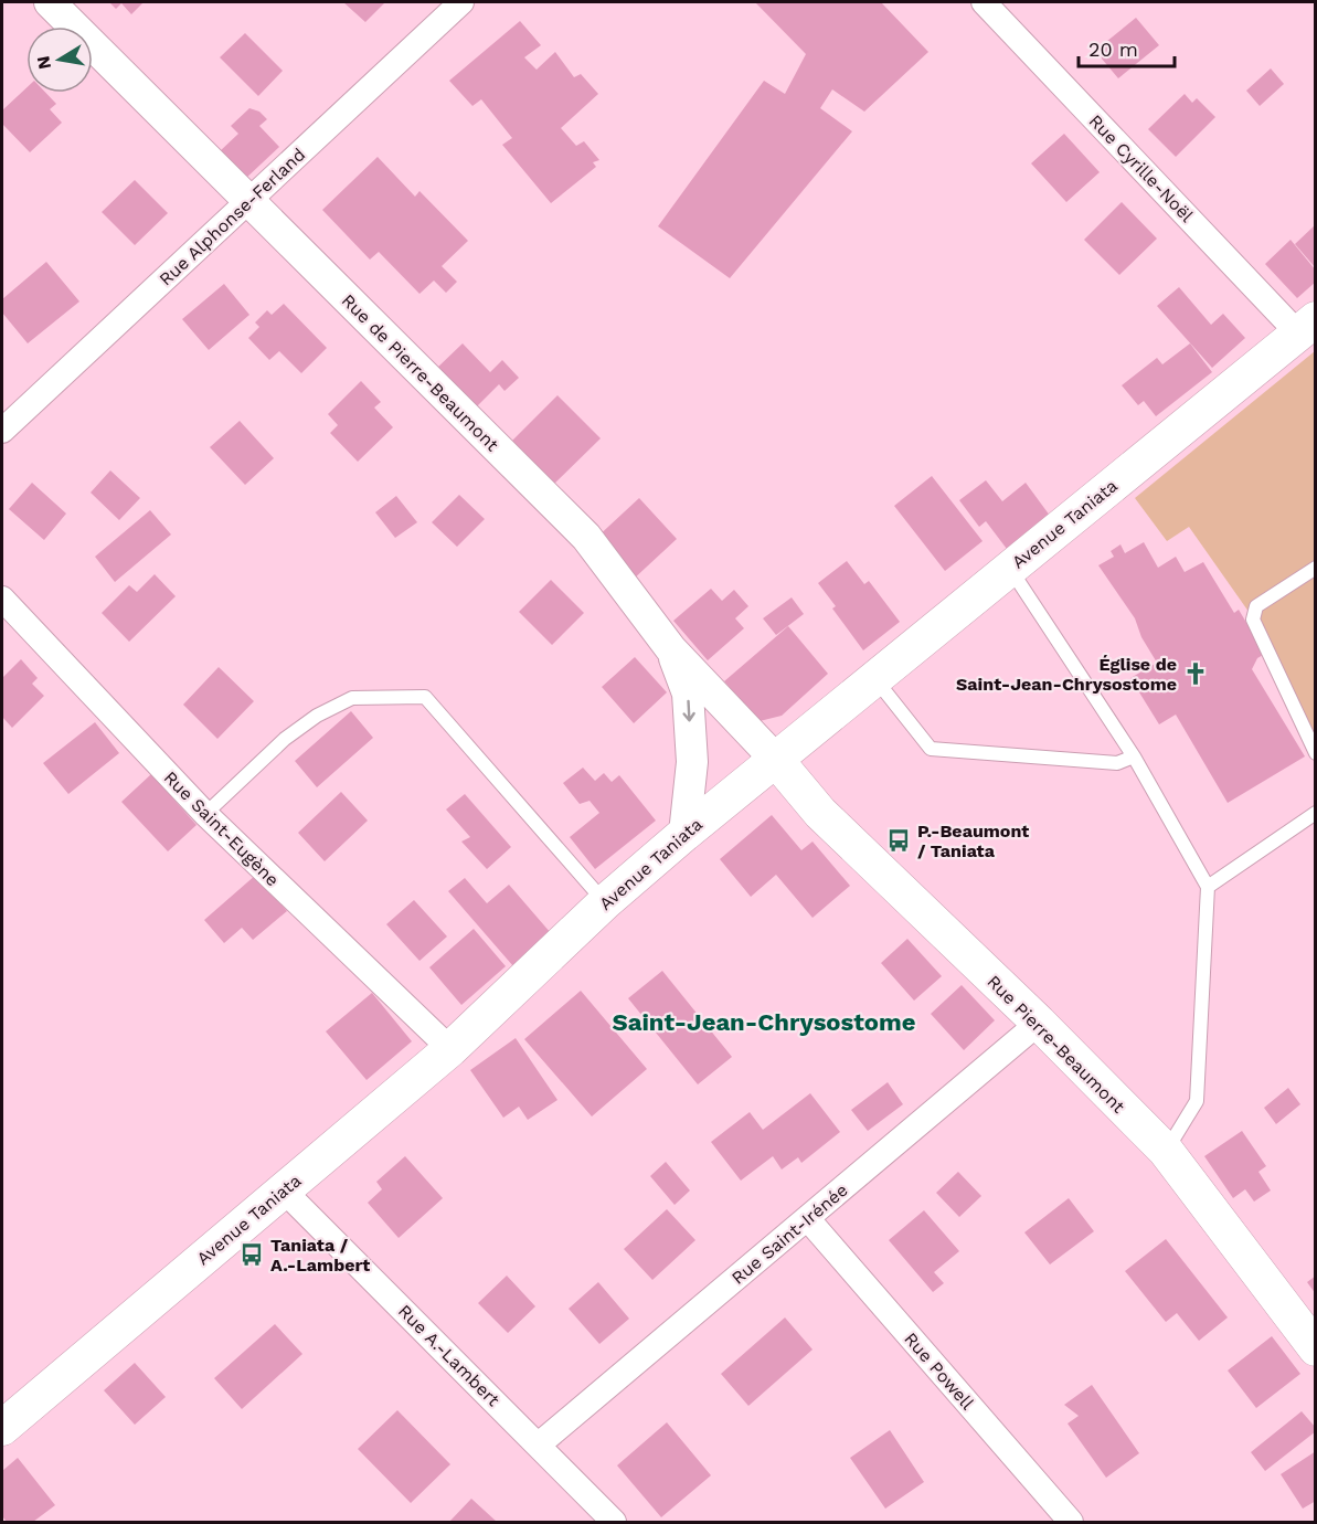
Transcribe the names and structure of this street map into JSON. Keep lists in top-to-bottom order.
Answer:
{
  "streets": {
    "main road": ["Avenue Taniata", "Rue Pierre-Beaumont"],
    "street": [
      "Rue Cyrille-Noël",
      "Rue Alphonse-Ferland",
      "Rue de Pierre-Beaumont",
      "Rue Saint-Eugène",
      "Rue Saint-Irénée",
      "Rue A.-Lambert",
      "Rue Powell"
    ]
  },
  "crossings": [
    ["Rue Cyrille-Noël", "Avenue Taniata"],
    ["Rue Alphonse-Ferland", "Rue de Pierre-Beaumont"],
    ["Rue de Pierre-Beaumont", "Avenue Taniata"],
    ["Rue de Pierre-Beaumont", "Rue Pierre-Beaumont"],
    ["Avenue Taniata", "Rue Saint-Eugène"],
    ["Avenue Taniata", "Rue Pierre-Beaumont"],
    ["Avenue Taniata", "Rue A.-Lambert"],
    ["Rue Pierre-Beaumont", "Rue Saint-Irénée"],
    ["Rue Saint-Irénée", "Rue A.-Lambert"],
    ["Rue Saint-Irénée", "Rue Powell"]
  ],
  "districts": ["Saint-Jean-Chrysostome"],
  "places": {
    "church": ["Église de Saint-Jean-Chrysostome"],
    "bus stop": ["P.-Beaumont / Taniata", "Taniata / A.-Lambert"]
  },
  "scale_bar": "20 m",
  "north": "left"
}
